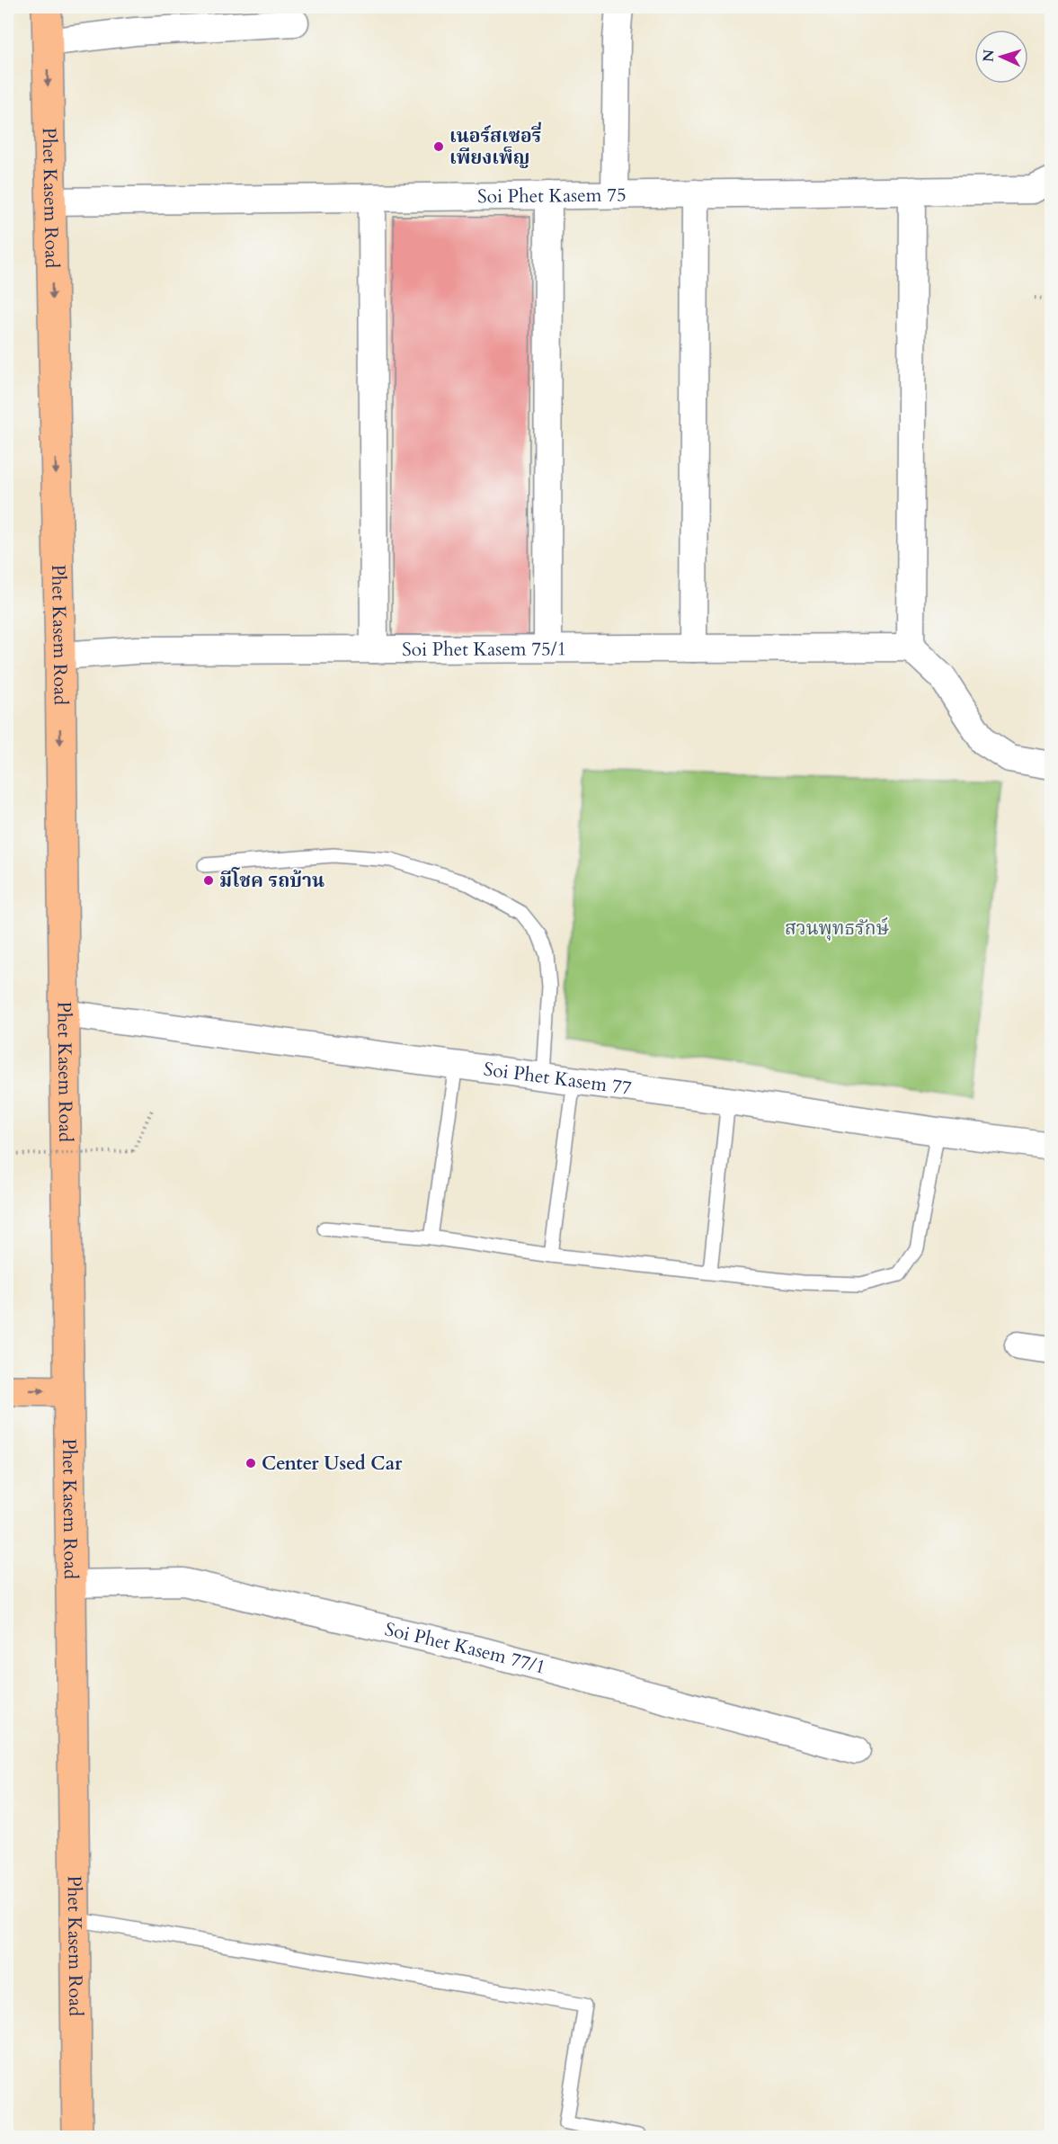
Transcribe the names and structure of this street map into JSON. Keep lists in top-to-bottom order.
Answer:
{
  "streets": {
    "main road": ["Phet Kasem Road"],
    "street": [
      "Soi Phet Kasem 75",
      "Soi Phet Kasem 75/1",
      "Soi Phet Kasem 77",
      "Soi Phet Kasem 77/1"
    ]
  },
  "crossings": [
    ["Soi Phet Kasem 75", "Phet Kasem Road"],
    ["Phet Kasem Road", "Soi Phet Kasem 75/1"],
    ["Phet Kasem Road", "Soi Phet Kasem 77"],
    ["Phet Kasem Road", "Soi Phet Kasem 77/1"]
  ],
  "one_way": ["Phet Kasem Road"],
  "parks": ["สวนพุทธรักษ์"],
  "places": ["เนอร์สเซอรี่ เพียงเพ็ญ", "มีโชค รถบ้าน", "Center Used Car"],
  "north": "left"
}
